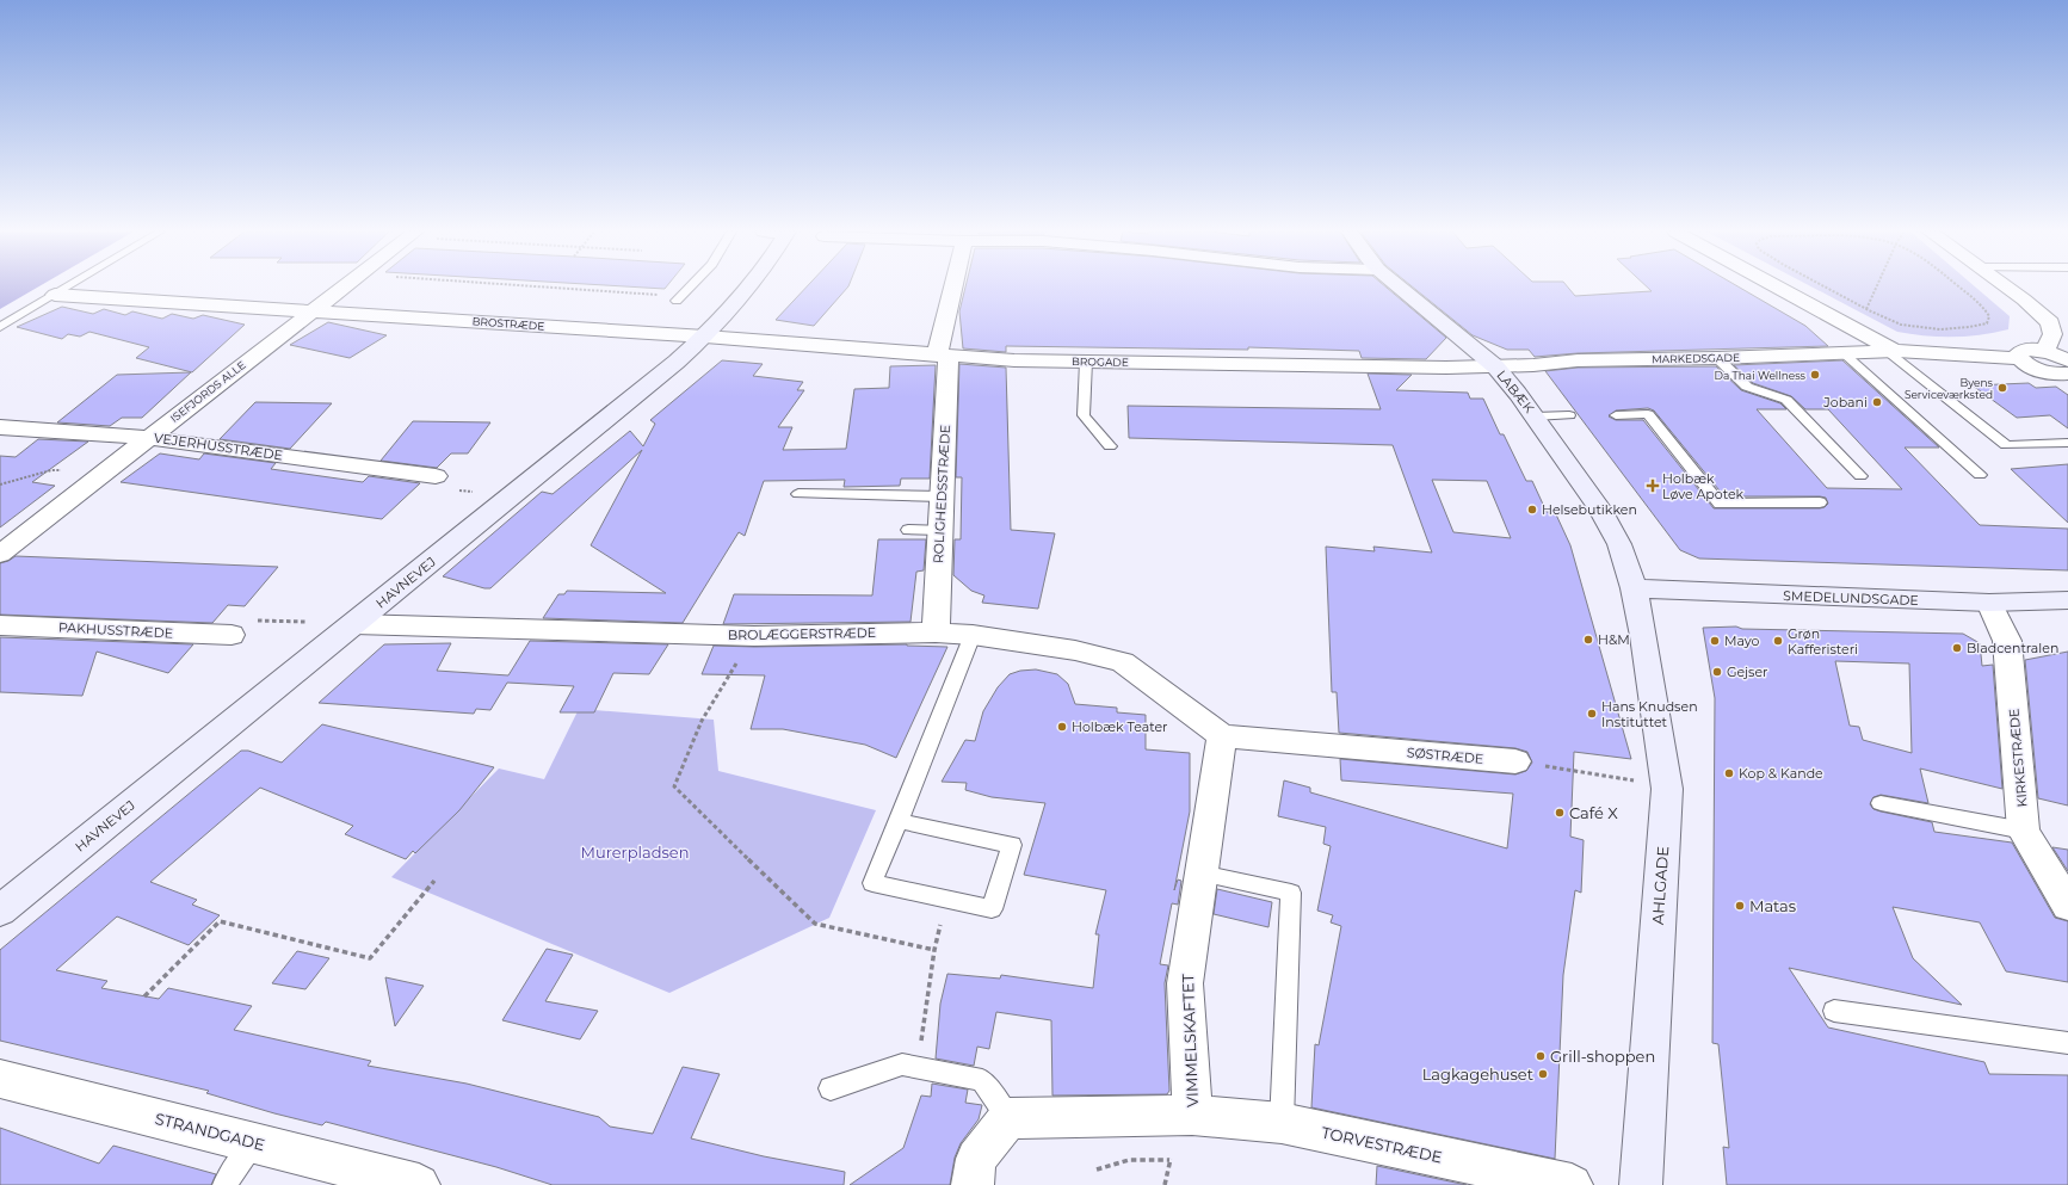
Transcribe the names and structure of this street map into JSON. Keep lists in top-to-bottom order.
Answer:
{
  "streets": {
    "street": [
      "BROSTRÆDE",
      "MARKEDSGADE",
      "BROGADE",
      "ISEFJORDS ALLE",
      "LABÆK",
      "VEJERHUSSTRÆDE",
      "ROLIGHEDSSTRÆDE",
      "HAVNEVEJ",
      "SMEDELUNDSGADE",
      "PAKHUSSTRÆDE",
      "BROLÆGGERSTRÆDE",
      "SØSTRÆDE",
      "KIRKESTRÆDE",
      "AHLGADE",
      "VIMMELSKAFTET",
      "STRANDGADE",
      "TORVESTRÆDE"
    ]
  },
  "crossings": [
    ["BROSTRÆDE", "BROGADE"],
    ["BROSTRÆDE", "ISEFJORDS ALLE"],
    ["BROSTRÆDE", "HAVNEVEJ"],
    ["MARKEDSGADE", "BROGADE"],
    ["MARKEDSGADE", "LABÆK"],
    ["BROGADE", "LABÆK"],
    ["BROGADE", "ROLIGHEDSSTRÆDE"],
    ["BROGADE", "HAVNEVEJ"],
    ["ISEFJORDS ALLE", "VEJERHUSSTRÆDE"],
    ["LABÆK", "SMEDELUNDSGADE"],
    ["LABÆK", "AHLGADE"],
    ["ROLIGHEDSSTRÆDE", "BROLÆGGERSTRÆDE"],
    ["HAVNEVEJ", "BROLÆGGERSTRÆDE"],
    ["SMEDELUNDSGADE", "KIRKESTRÆDE"],
    ["SMEDELUNDSGADE", "AHLGADE"],
    ["BROLÆGGERSTRÆDE", "SØSTRÆDE"],
    ["BROLÆGGERSTRÆDE", "VIMMELSKAFTET"],
    ["SØSTRÆDE", "VIMMELSKAFTET"],
    ["VIMMELSKAFTET", "TORVESTRÆDE"]
  ],
  "parks": ["Murerpladsen"],
  "places": {
    "other": [
      "Da Thai Wellness",
      "Byens Serviceværksted",
      "Jobani",
      "Helsebutikken",
      "H&M",
      "Mayo",
      "Grøn Kafferisteri",
      "Bladcentralen",
      "Gejser",
      "Hans Knudsen Instituttet",
      "Holbæk Teater",
      "Kop & Kande",
      "Café X",
      "Matas",
      "Grill-shoppen",
      "Lagkagehuset"
    ],
    "health": ["Holbæk Løve Apotek"]
  }
}
